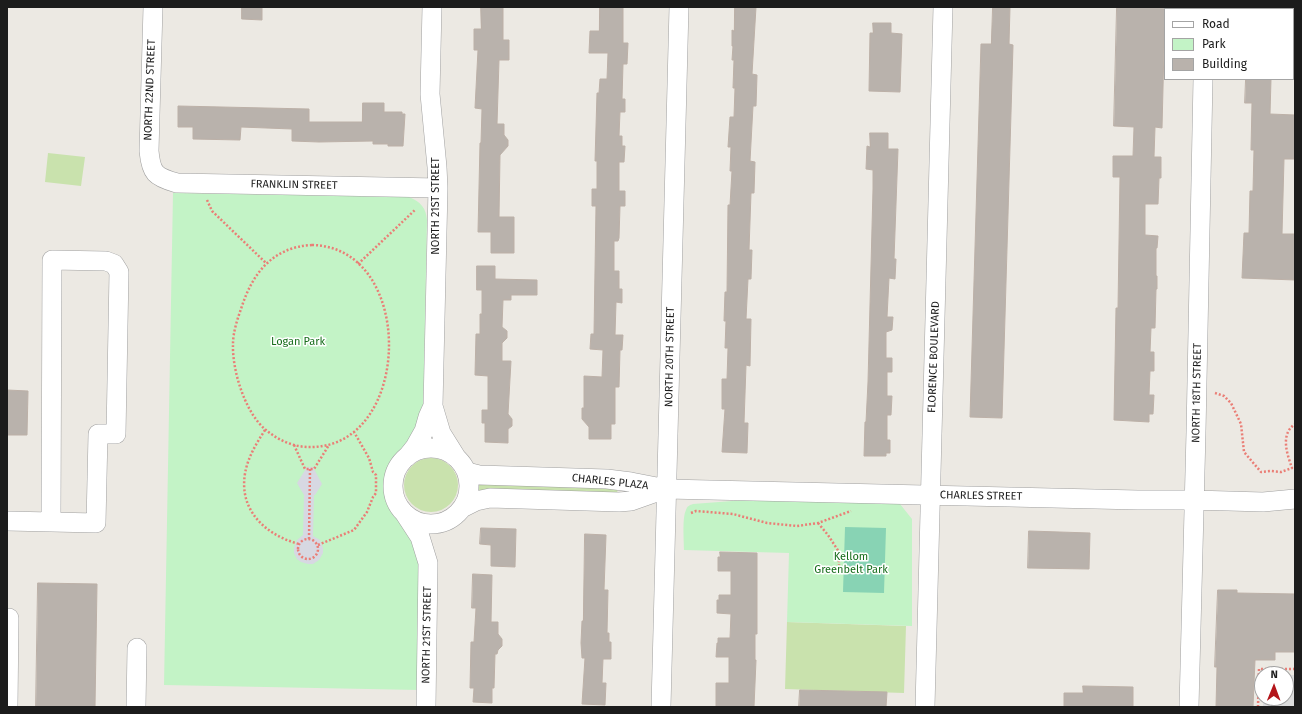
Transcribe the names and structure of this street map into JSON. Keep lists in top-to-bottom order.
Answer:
{
  "streets": {
    "street": [
      "NORTH 22ND STREET",
      "FRANKLIN STREET",
      "NORTH 21ST STREET",
      "NORTH 20TH STREET",
      "FLORENCE BOULEVARD",
      "NORTH 18TH STREET",
      "CHARLES PLAZA",
      "CHARLES STREET"
    ]
  },
  "crossings": [
    ["NORTH 22ND STREET", "FRANKLIN STREET"],
    ["FRANKLIN STREET", "NORTH 21ST STREET"],
    ["NORTH 20TH STREET", "CHARLES PLAZA"],
    ["NORTH 20TH STREET", "CHARLES STREET"],
    ["FLORENCE BOULEVARD", "CHARLES STREET"],
    ["NORTH 18TH STREET", "CHARLES STREET"],
    ["CHARLES PLAZA", "CHARLES STREET"]
  ],
  "parks": ["Logan Park", "Kellom Greenbelt Park"],
  "legend": ["Road", "Park", "Building"],
  "north": "top"
}
